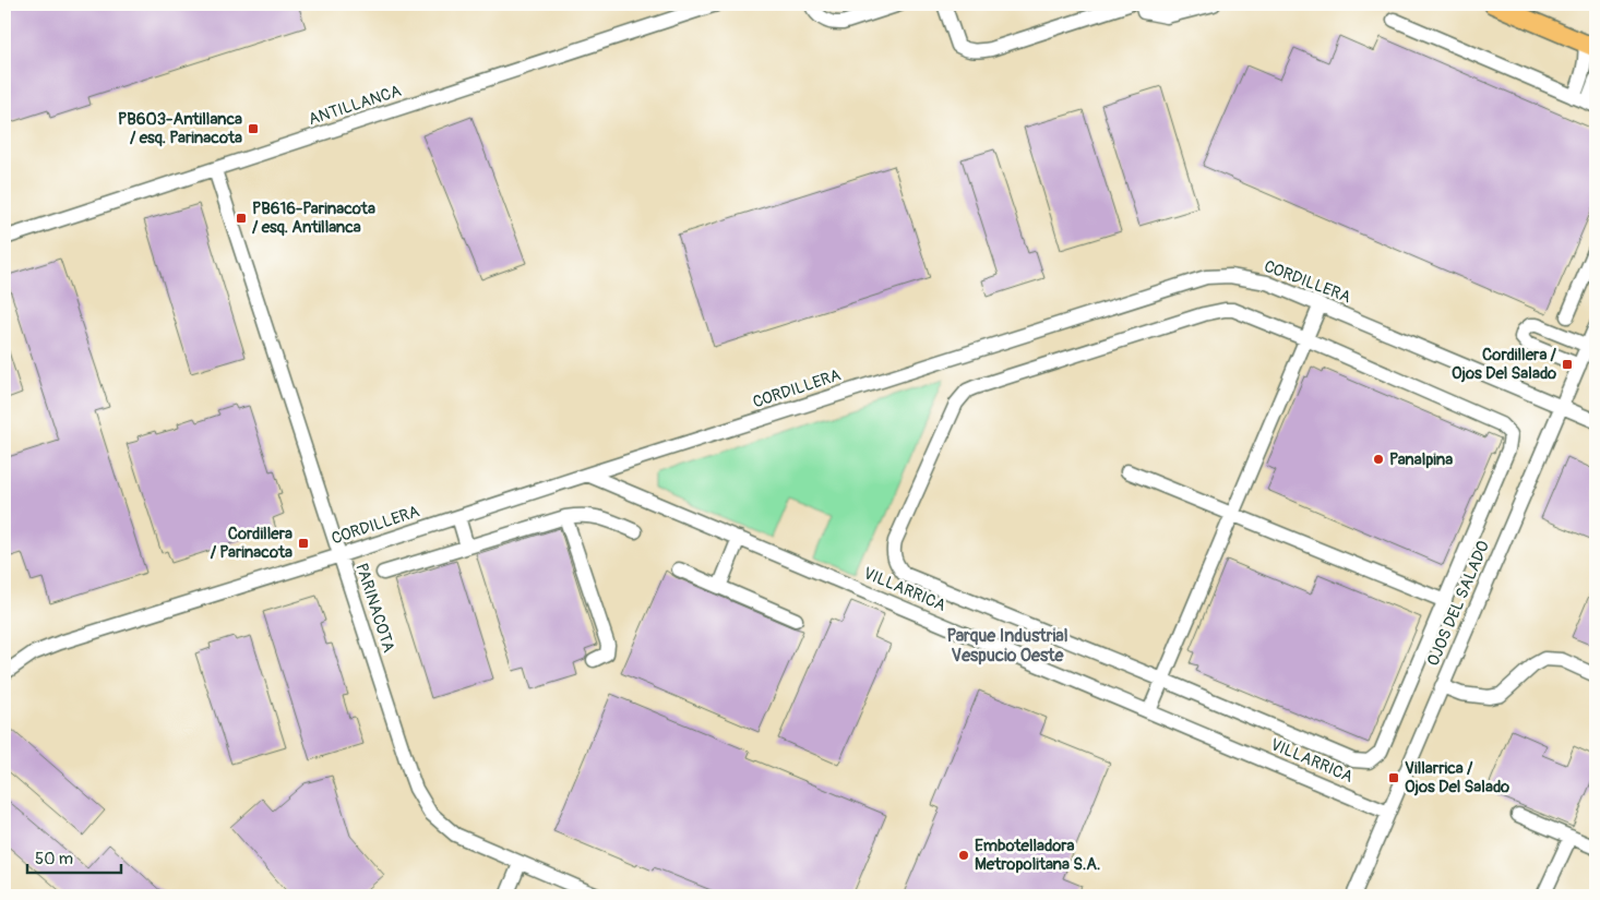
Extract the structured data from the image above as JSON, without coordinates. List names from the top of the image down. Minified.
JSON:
{"streets":{"street":["ANTILLANCA","CORDILLERA","VILLARRICA","OJOS DEL SALADO","PARINACOTA"]},"crossings":[["ANTILLANCA","PARINACOTA"],["CORDILLERA","VILLARRICA"],["CORDILLERA","OJOS DEL SALADO"],["CORDILLERA","PARINACOTA"],["VILLARRICA","OJOS DEL SALADO"]],"districts":["Parque Industrial Vespucio Oeste"],"places":{"transit":["PB603-Antillanca / esq. Parinacota","PB616-Parinacota / esq. Antillanca","Cordillera / Ojos Del Salado","Cordillera / Parinacota","Villarrica / Ojos Del Salado"],"other":["Panalpina","Embotelladora Metropolitana S.A."]},"scale_bar":"50 m"}
